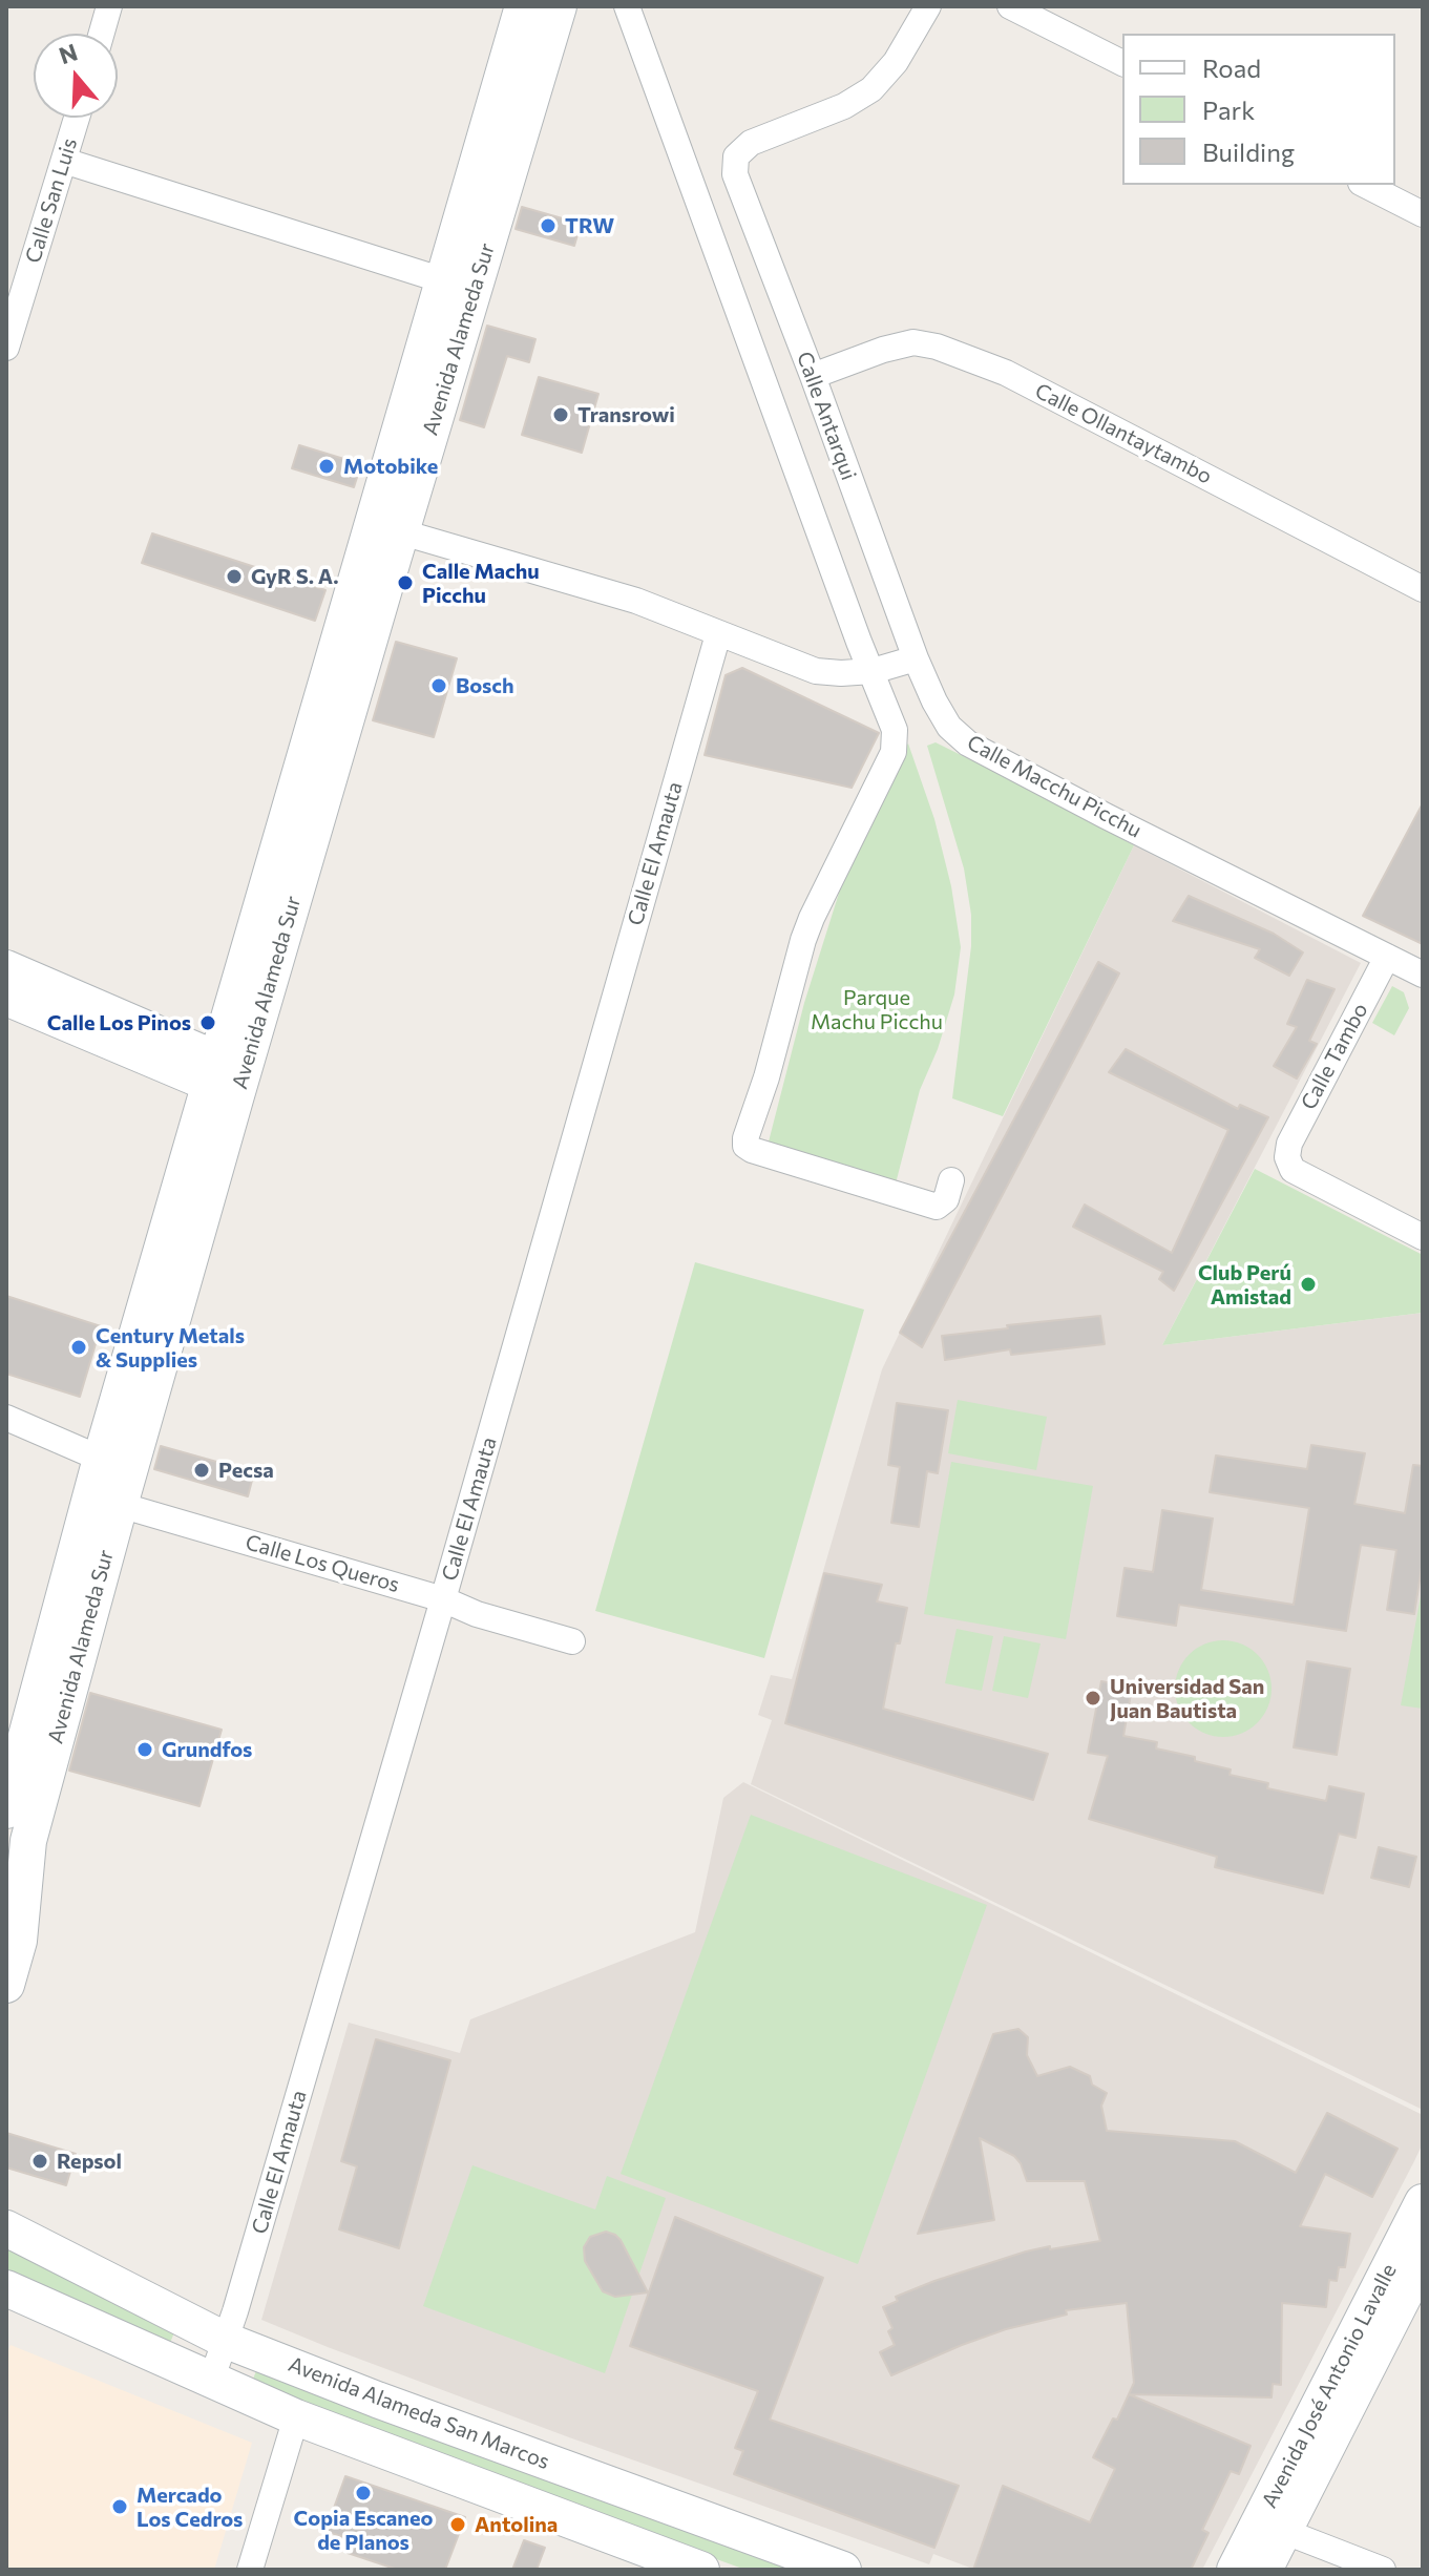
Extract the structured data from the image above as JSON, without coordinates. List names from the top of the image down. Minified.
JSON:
{"streets":{"main road":["Avenida Alameda Sur","Avenida José Antonio Lavalle","Avenida Alameda San Marcos"],"street":["Calle San Luis","Calle Antarqui","Calle Ollantaytambo","Calle Macchu Picchu","Calle El Amauta","Calle Tambo","Calle Los Queros"]},"crossings":[["Avenida Alameda Sur","Calle Los Queros"],["Calle Antarqui","Calle Ollantaytambo"],["Calle Antarqui","Calle Macchu Picchu"],["Calle Macchu Picchu","Calle Tambo"],["Calle El Amauta","Calle Los Queros"],["Calle El Amauta","Avenida Alameda San Marcos"]],"parks":["Parque Machu Picchu"],"places":["TRW","Transrowi","Motobike","GyR S. A.","Calle Machu Picchu","Bosch","Calle Los Pinos","Club Perú Amistad","Century Metals & Supplies","Pecsa","Universidad San Juan Bautista","Grundfos","Repsol","Copia Escaneo de Planos","Mercado Los Cedros","Antolina"],"legend":["Road","Park","Building"],"north":"top"}
